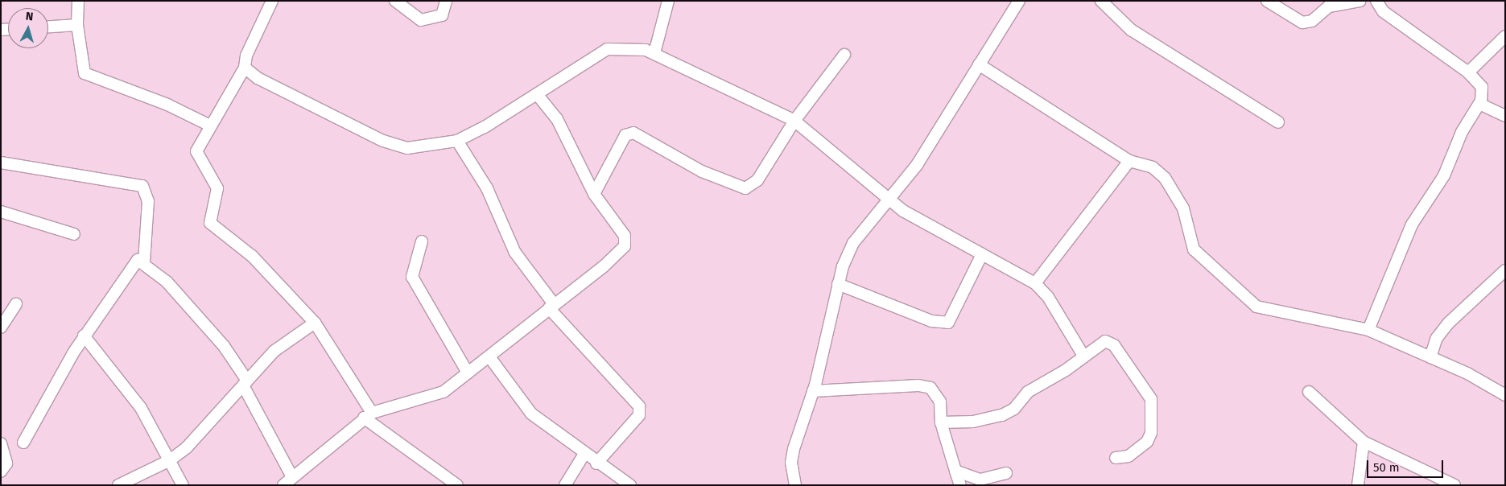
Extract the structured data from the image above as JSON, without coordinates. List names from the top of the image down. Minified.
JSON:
{"scale_bar":"50 m","north":"top"}
